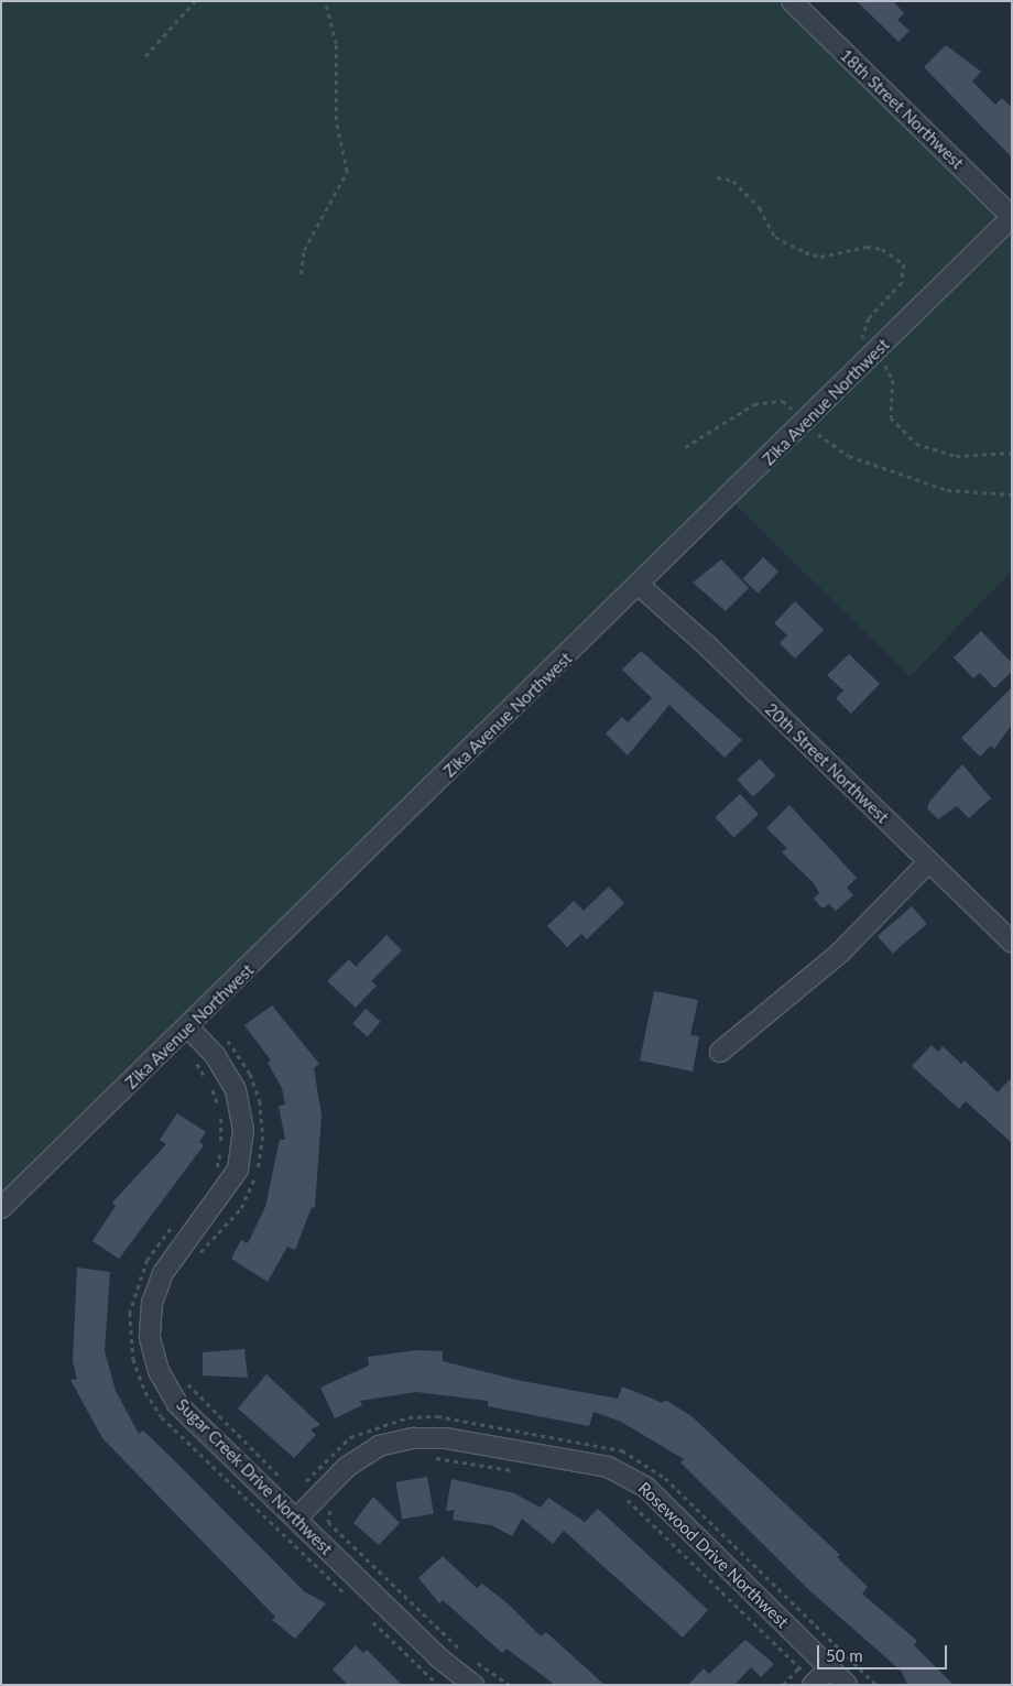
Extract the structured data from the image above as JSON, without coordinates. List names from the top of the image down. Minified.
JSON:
{"streets":{"street":["18th Street Northwest","Zika Avenue Northwest","20th Street Northwest","Sugar Creek Drive Northwest","Rosewood Drive Northwest"]},"crossings":[["18th Street Northwest","Zika Avenue Northwest"],["Zika Avenue Northwest","20th Street Northwest"],["Zika Avenue Northwest","Sugar Creek Drive Northwest"],["Sugar Creek Drive Northwest","Rosewood Drive Northwest"]],"scale_bar":"50 m"}
